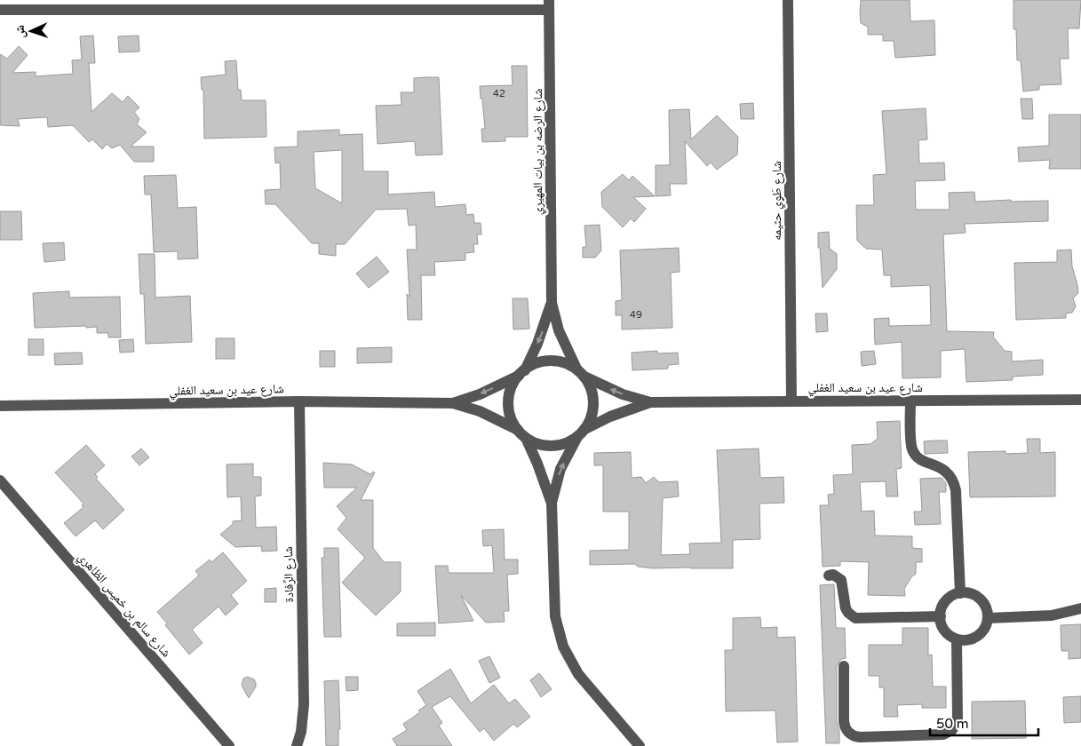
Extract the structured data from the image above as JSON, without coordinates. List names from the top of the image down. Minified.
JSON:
{"streets":{"street":["شارع الرضه بن بيات المهيري","شارع طَوِي حثيمه","شارع عيد بن سعيد الغفلي","شارع الرِّفادة","شارع سالم بن خميس الظاهري"]},"crossings":[["شارع الرضه بن بيات المهيري","شارع عيد بن سعيد الغفلي"],["شارع طَوِي حثيمه","شارع عيد بن سعيد الغفلي"],["شارع عيد بن سعيد الغفلي","شارع الرِّفادة"]],"house_numbers":["42","49"],"scale_bar":"50 m","north":"left"}
